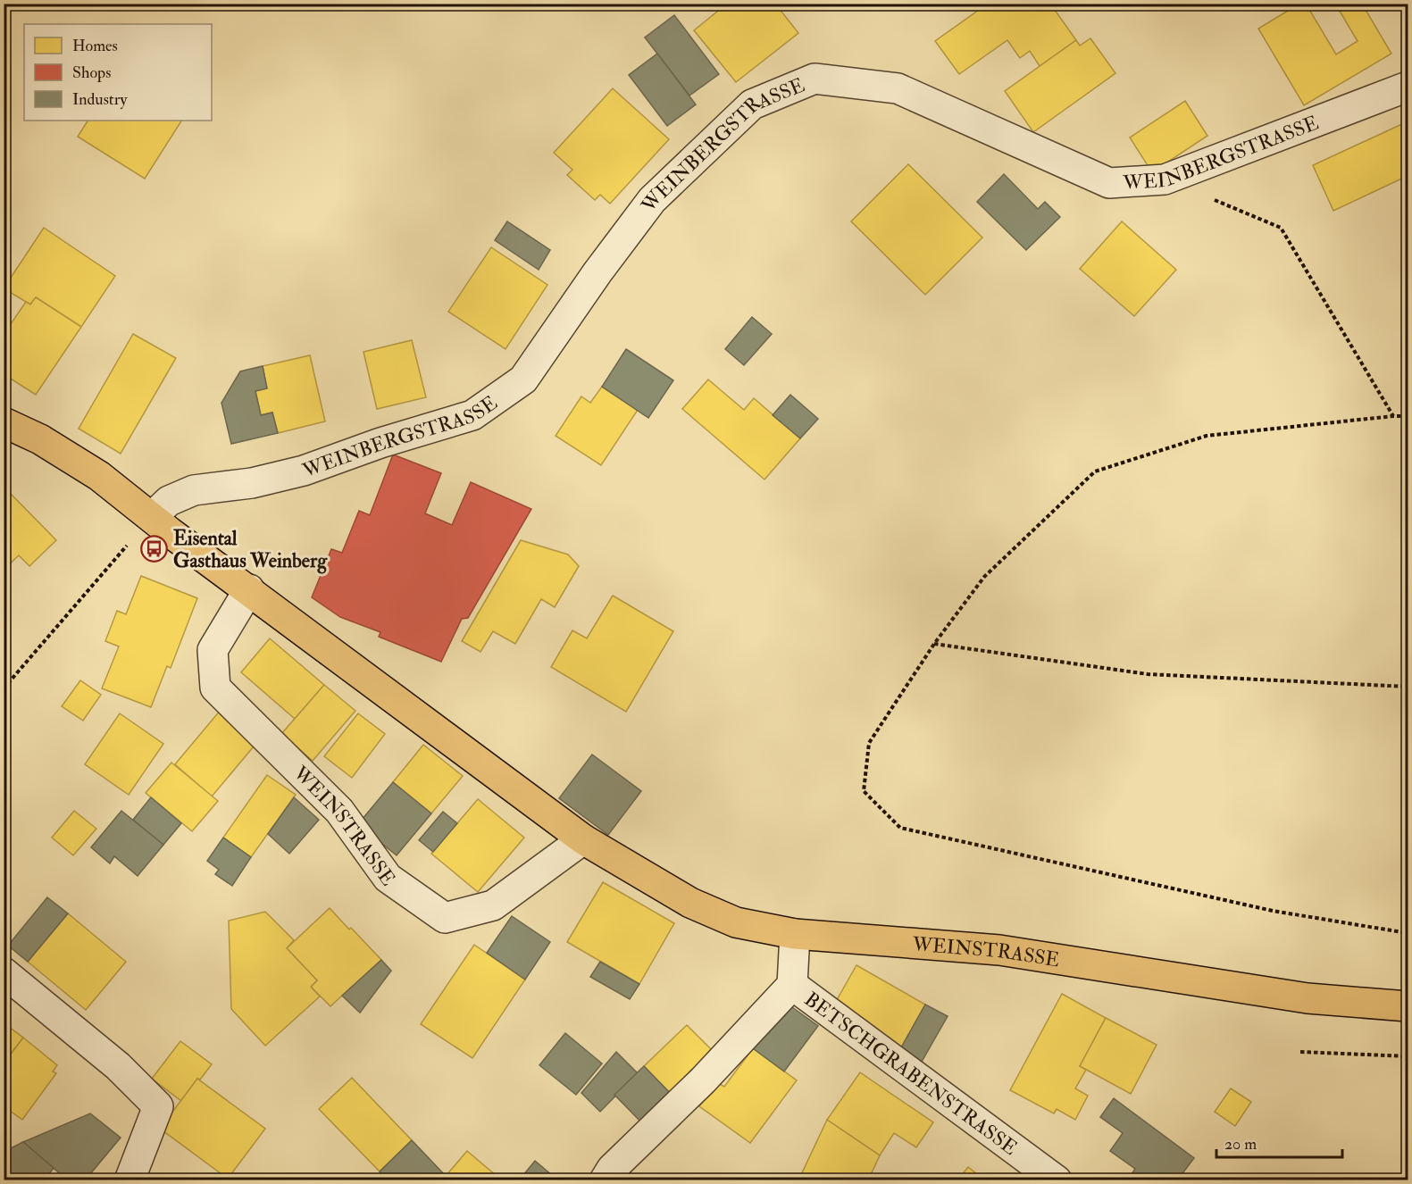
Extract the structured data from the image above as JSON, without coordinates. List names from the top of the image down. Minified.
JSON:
{"streets":{"main road":["WEINSTRASSE"],"street":["WEINBERGSTRASSE","BETSCHGRABENSTRASSE"]},"crossings":[["WEINBERGSTRASSE","WEINSTRASSE"],["WEINSTRASSE","BETSCHGRABENSTRASSE"]],"places":{"bus stop":["Eisental Gasthaus Weinberg"]},"legend":["Homes","Shops","Industry"],"scale_bar":"20 m"}
